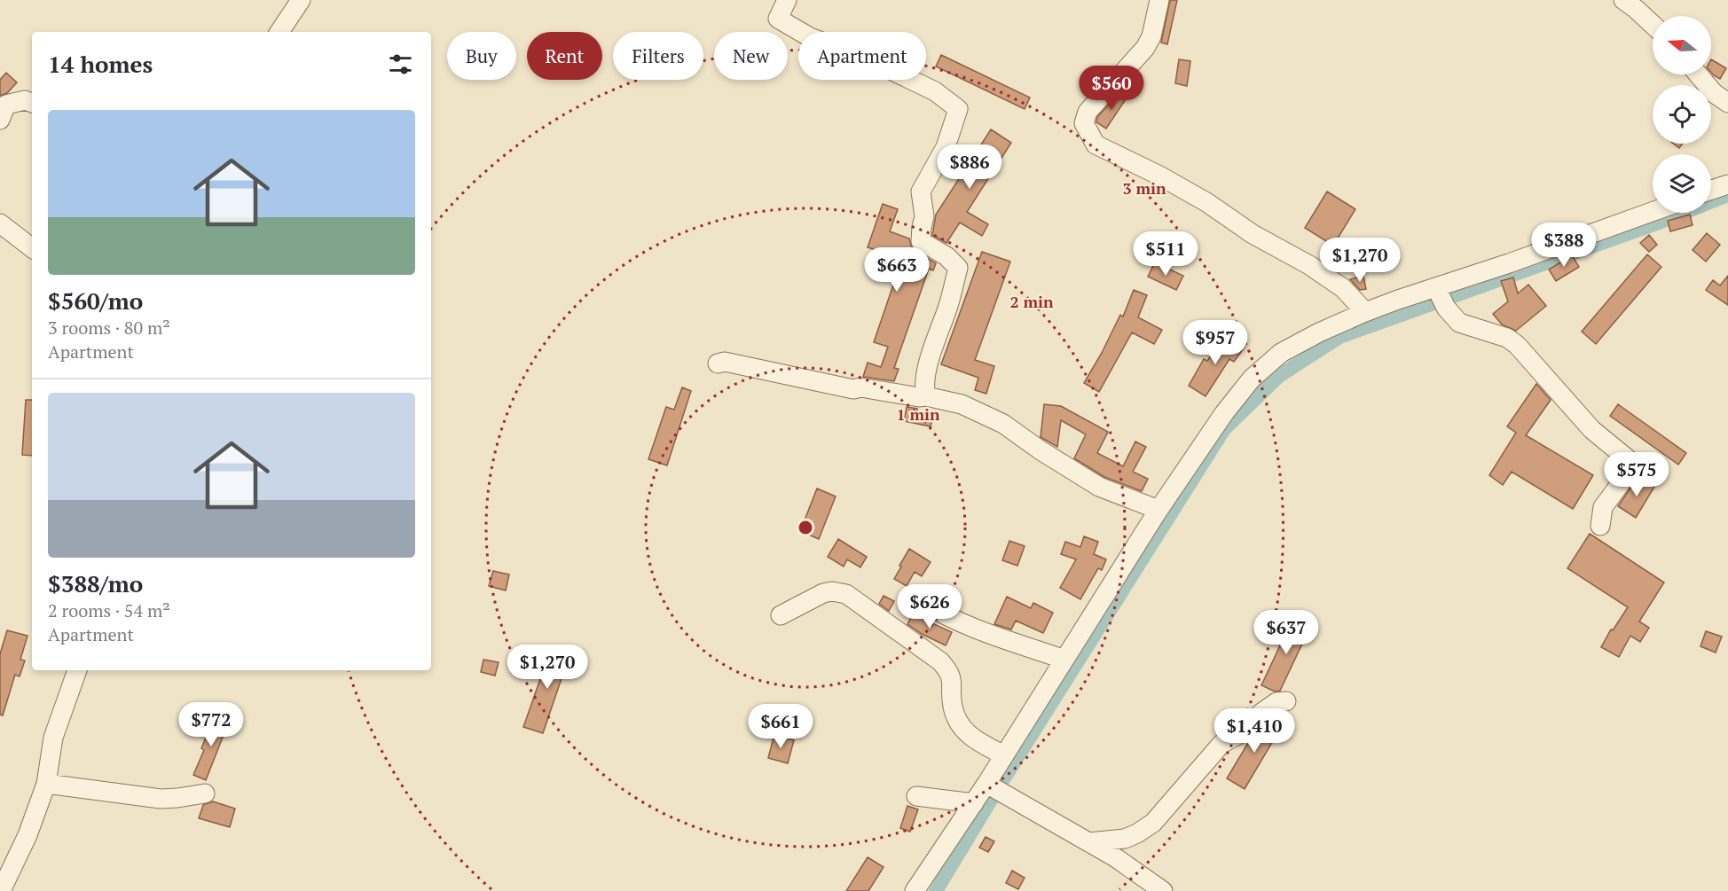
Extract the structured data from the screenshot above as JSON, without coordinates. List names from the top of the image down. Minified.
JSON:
{"north":"left","page":{"chip":["Buy","Rent","Filters","New","Apartment"],"heading":"14 homes","price":["$560","$886","$388","$511","$1,270","$663","$957","$575","$626","$637","$1,270","$772","$661","$1,410"],"list":[{"name":"$560/mo","note":"3 rooms · 80 m² · Apartment"},{"name":"$388/mo","note":"2 rooms · 54 m² · Apartment"}]},"rings":["3 min","2 min","1 min"]}
